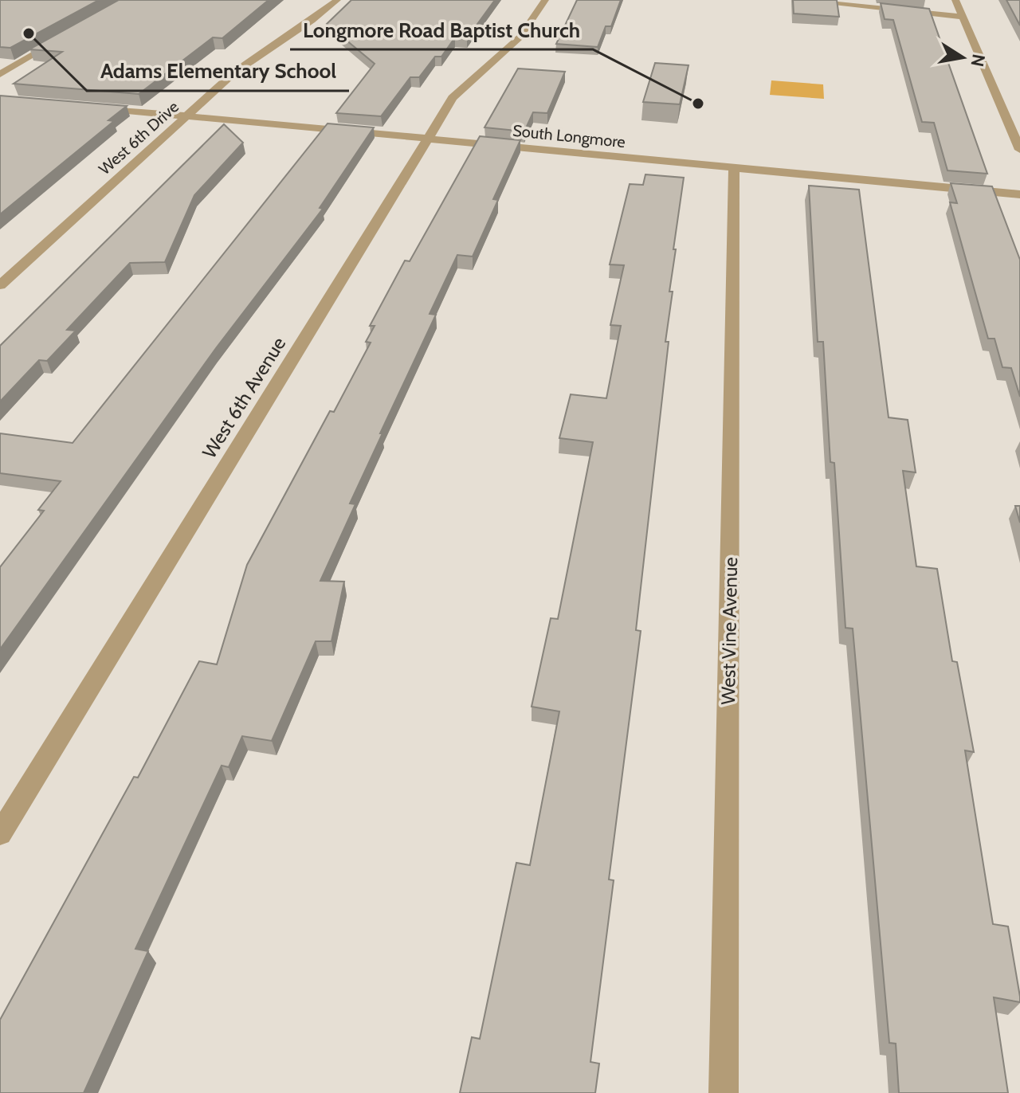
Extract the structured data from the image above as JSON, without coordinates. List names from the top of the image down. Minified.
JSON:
{"streets":{"street":["South Longmore","West 6th Drive","West 6th Avenue","West Vine Avenue"]},"crossings":[["South Longmore","West 6th Drive"],["South Longmore","West 6th Avenue"],["South Longmore","West Vine Avenue"]],"places":["Adams Elementary School","Longmore Road Baptist Church"],"north":"right"}
